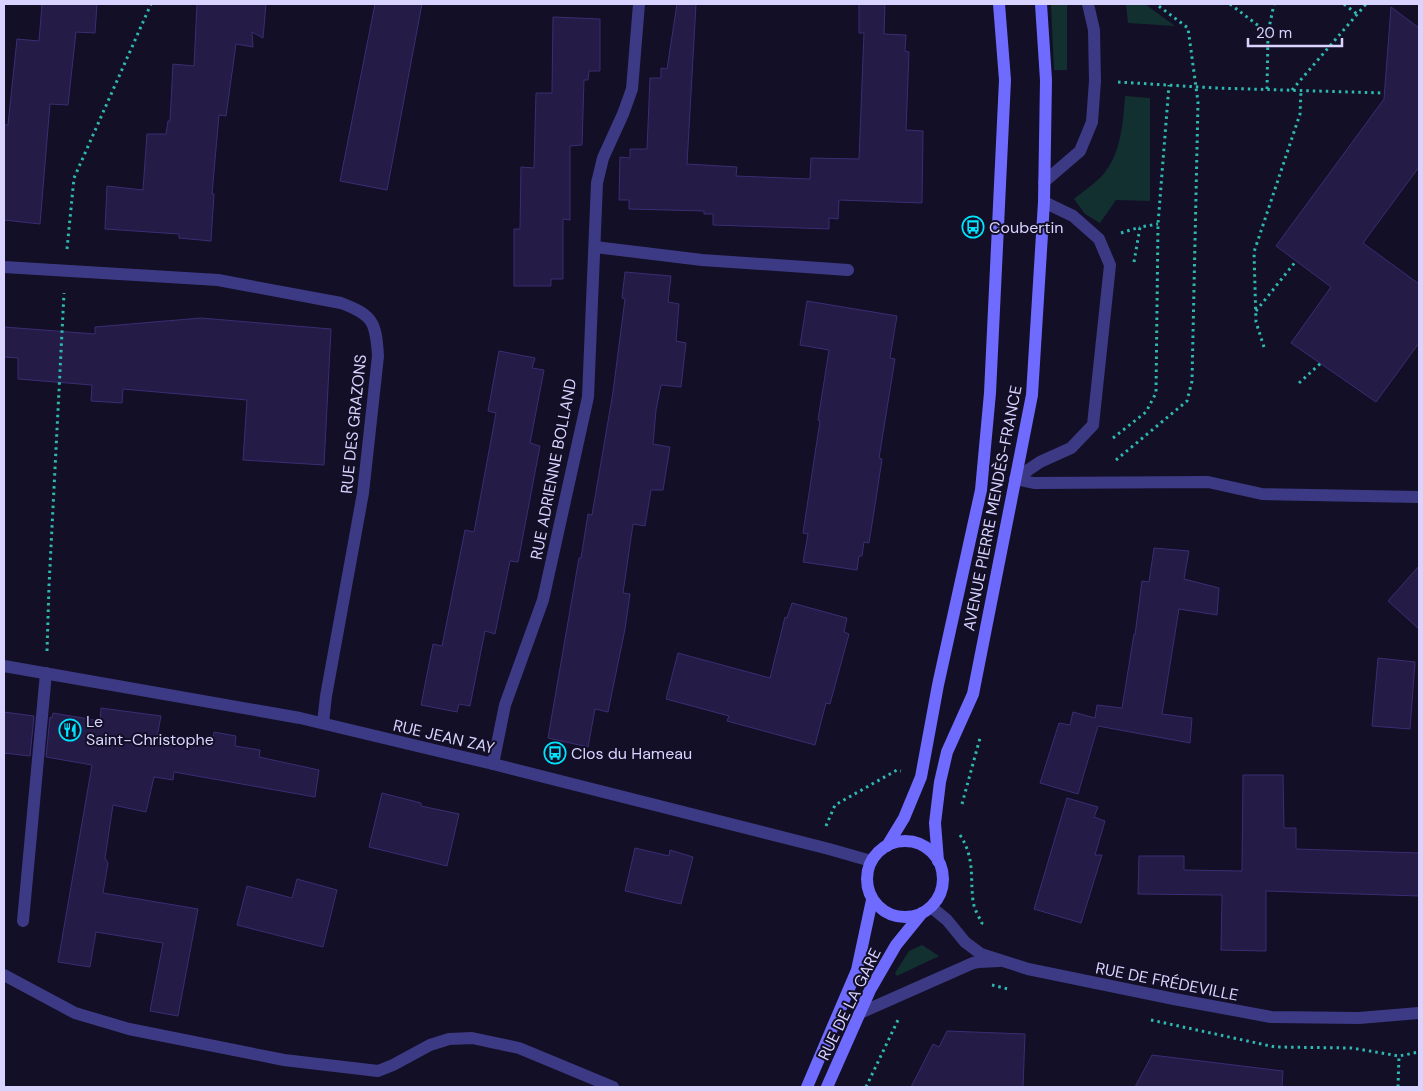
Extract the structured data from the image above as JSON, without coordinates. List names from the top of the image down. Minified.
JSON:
{"streets":{"street":["RUE DES GRAZONS","RUE ADRIENNE BOLLAND","AVENUE PIERRE MENDÈS-FRANCE","RUE JEAN ZAY","RUE DE FRÉDEVILLE","RUE DE LA GARE"]},"crossings":[["RUE DES GRAZONS","RUE JEAN ZAY"],["RUE ADRIENNE BOLLAND","RUE JEAN ZAY"],["AVENUE PIERRE MENDÈS-FRANCE","RUE JEAN ZAY"],["AVENUE PIERRE MENDÈS-FRANCE","RUE DE FRÉDEVILLE"],["AVENUE PIERRE MENDÈS-FRANCE","RUE DE LA GARE"],["RUE JEAN ZAY","RUE DE FRÉDEVILLE"],["RUE JEAN ZAY","RUE DE LA GARE"],["RUE DE FRÉDEVILLE","RUE DE LA GARE"]],"places":{"bus stop":["Coubertin","Clos du Hameau"],"restaurant":["Le Saint-Christophe"]},"scale_bar":"20 m"}
